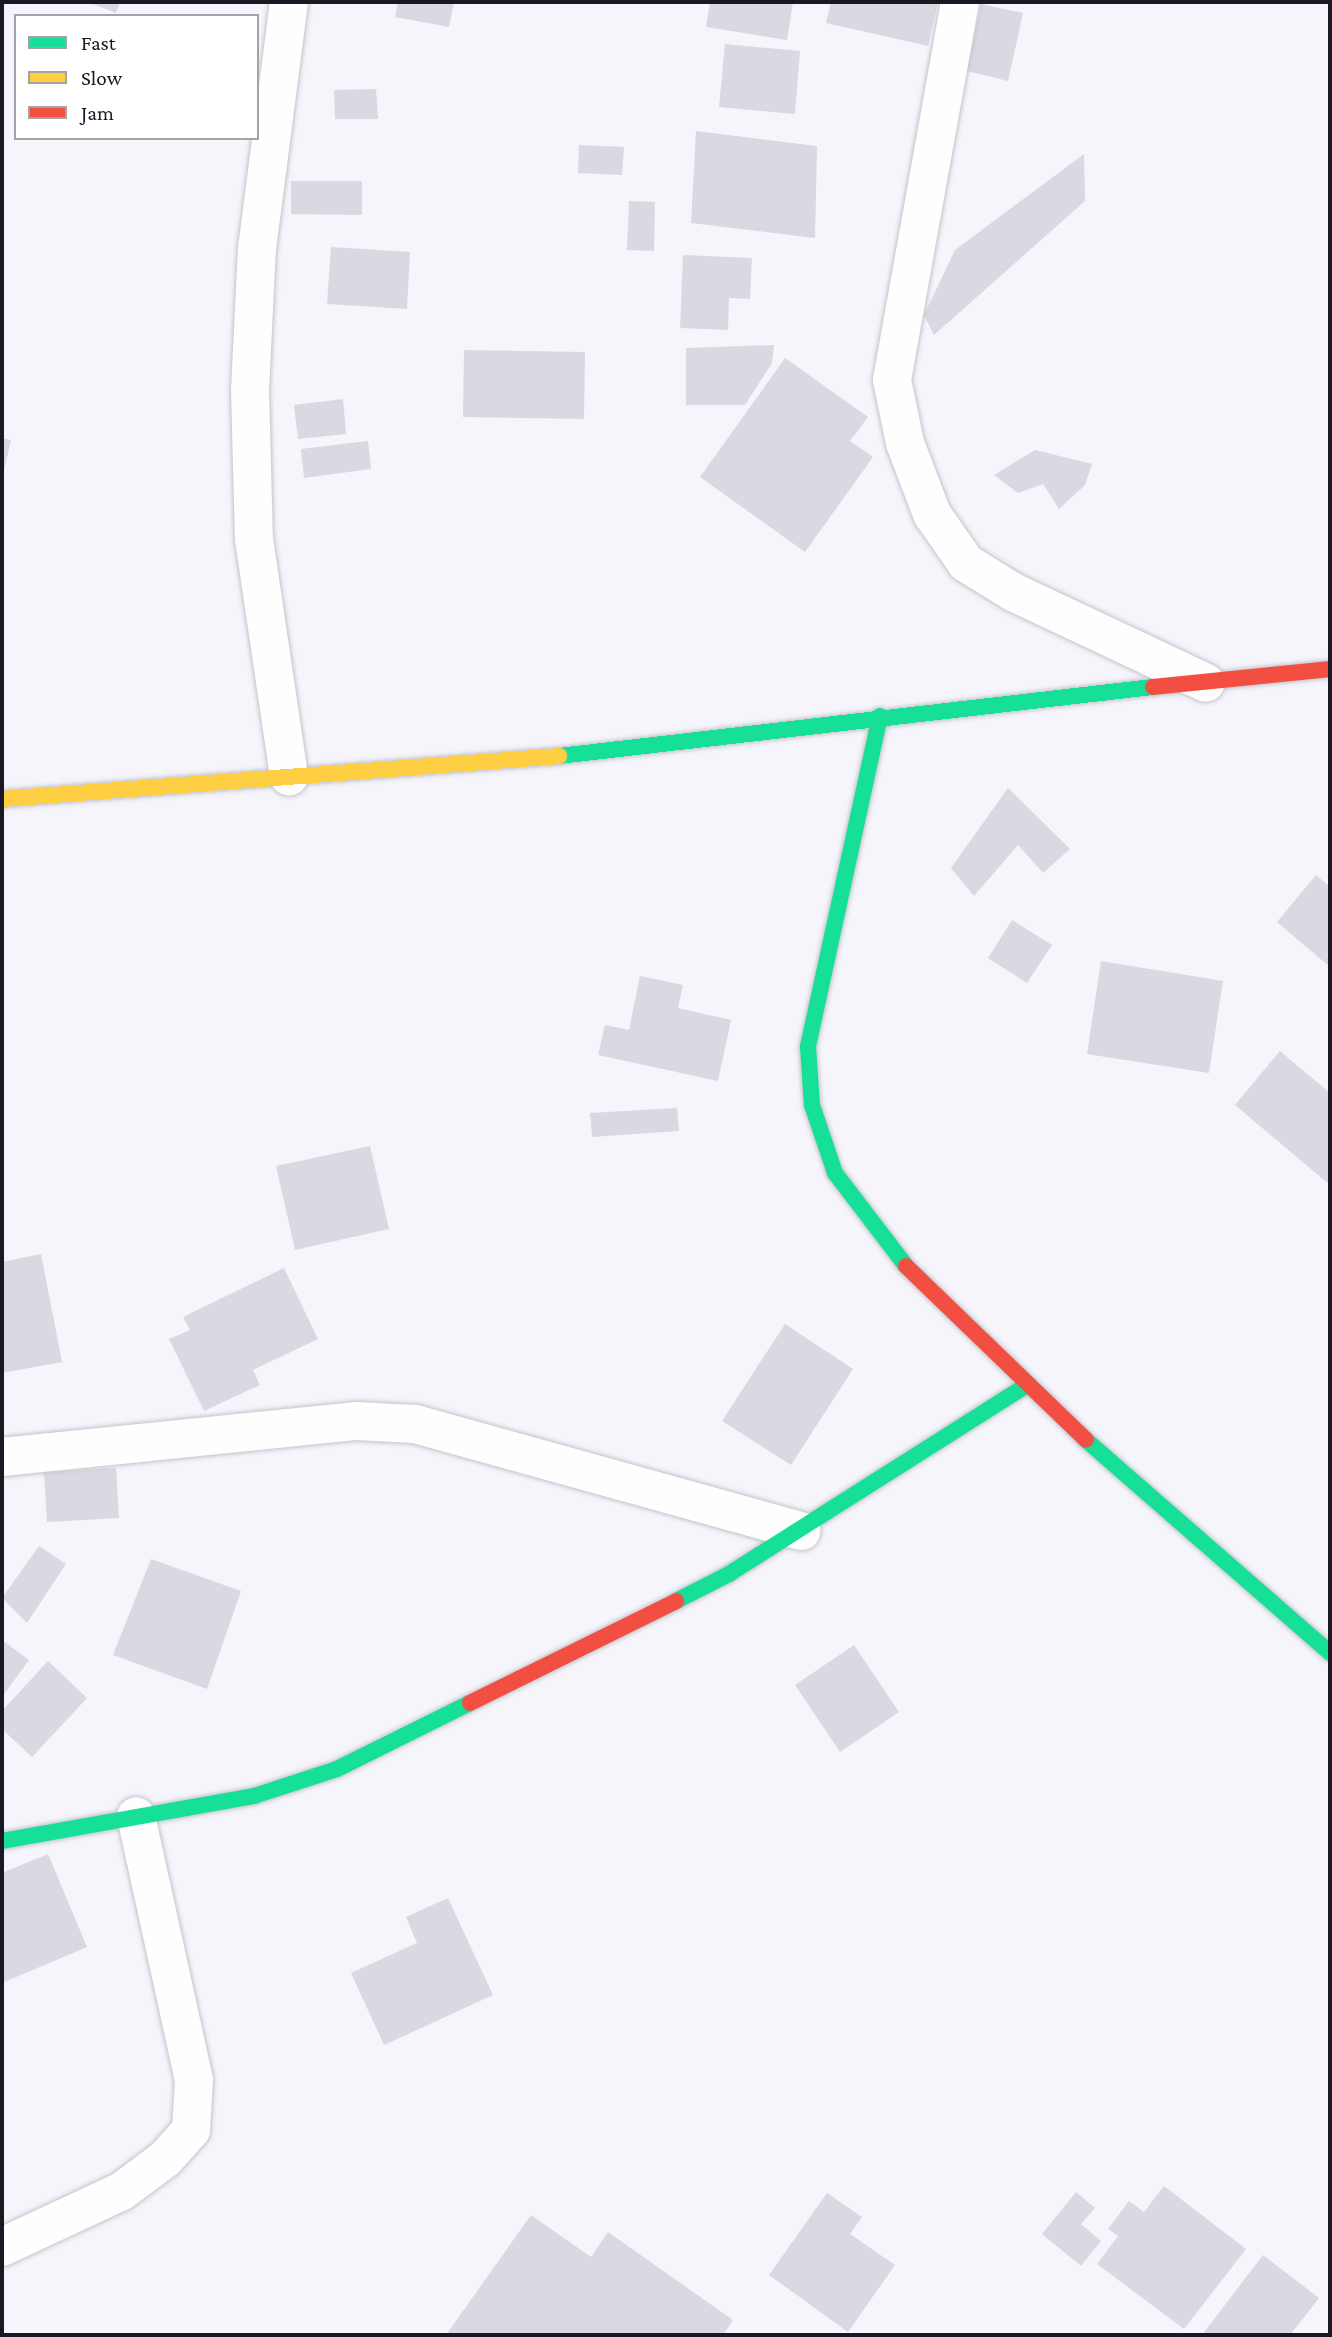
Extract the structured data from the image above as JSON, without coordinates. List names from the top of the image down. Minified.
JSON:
{"legend":["Fast","Slow","Jam"]}
